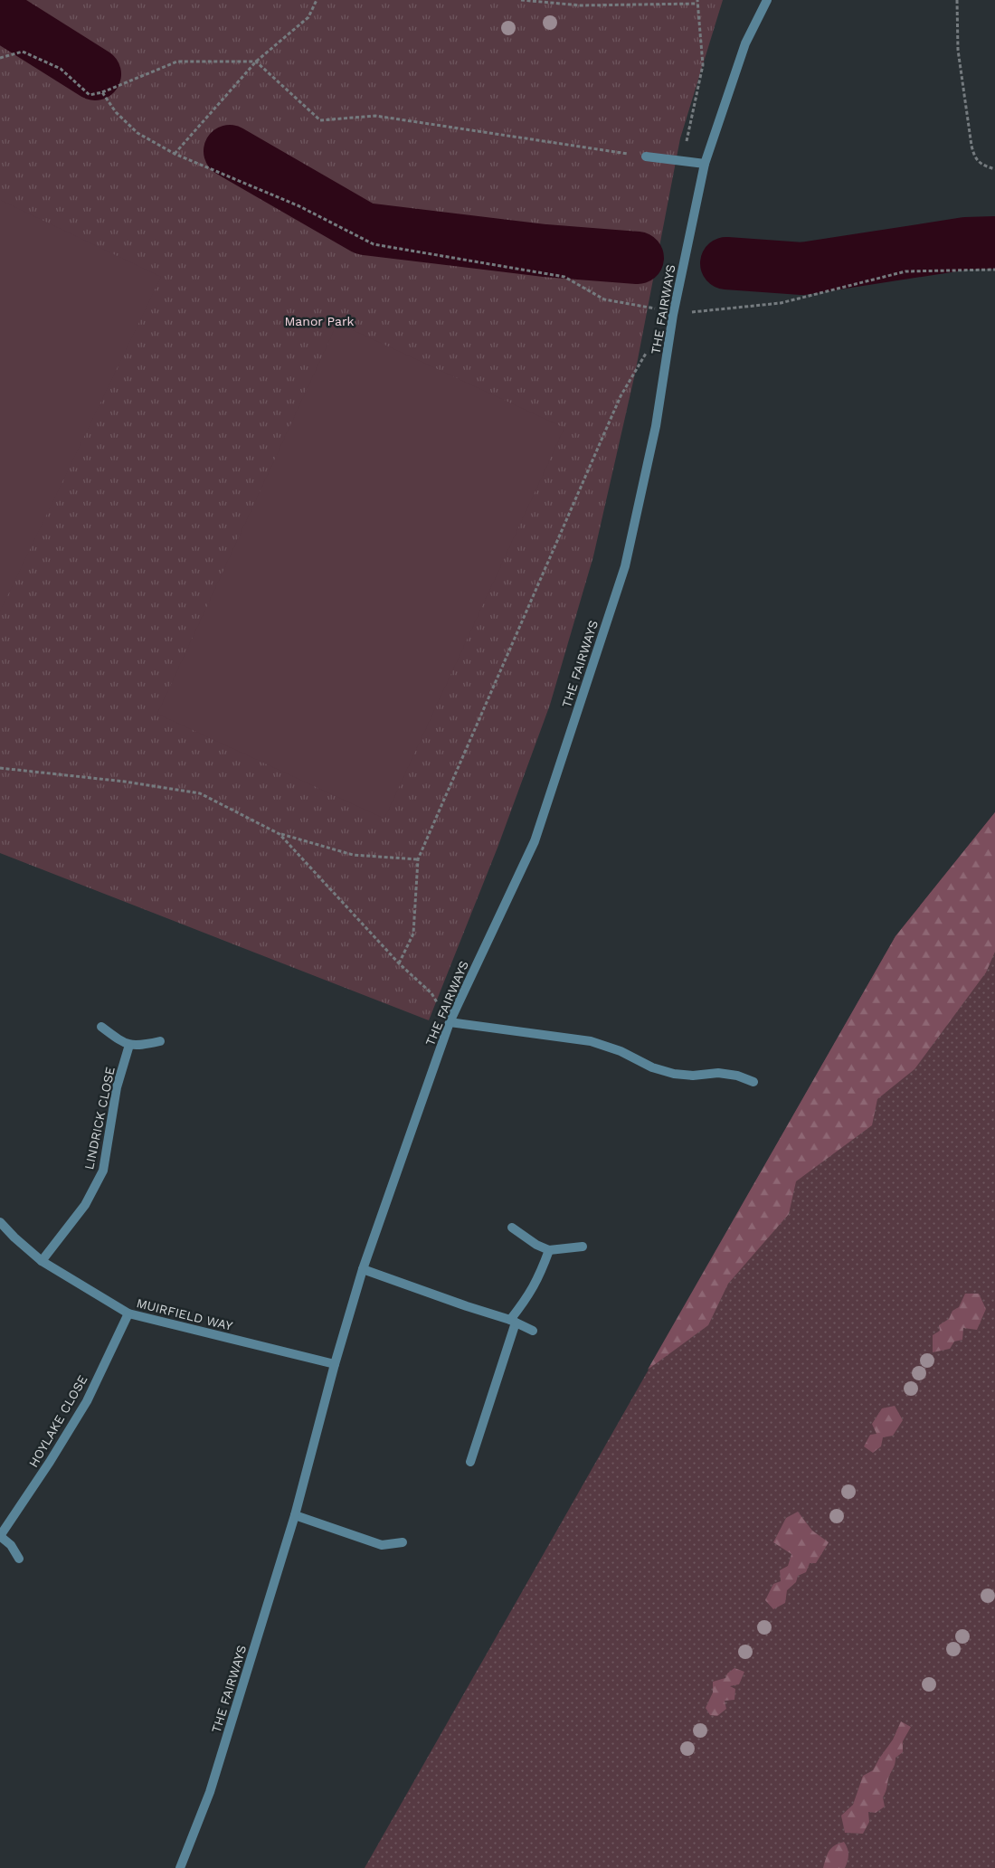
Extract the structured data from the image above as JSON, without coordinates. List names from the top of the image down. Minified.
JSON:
{"streets":{"street":["THE FAIRWAYS","LINDRICK CLOSE","MUIRFIELD WAY","HOYLAKE CLOSE"]},"crossings":[["THE FAIRWAYS","MUIRFIELD WAY"],["LINDRICK CLOSE","MUIRFIELD WAY"],["MUIRFIELD WAY","HOYLAKE CLOSE"]],"parks":["Manor Park"]}
